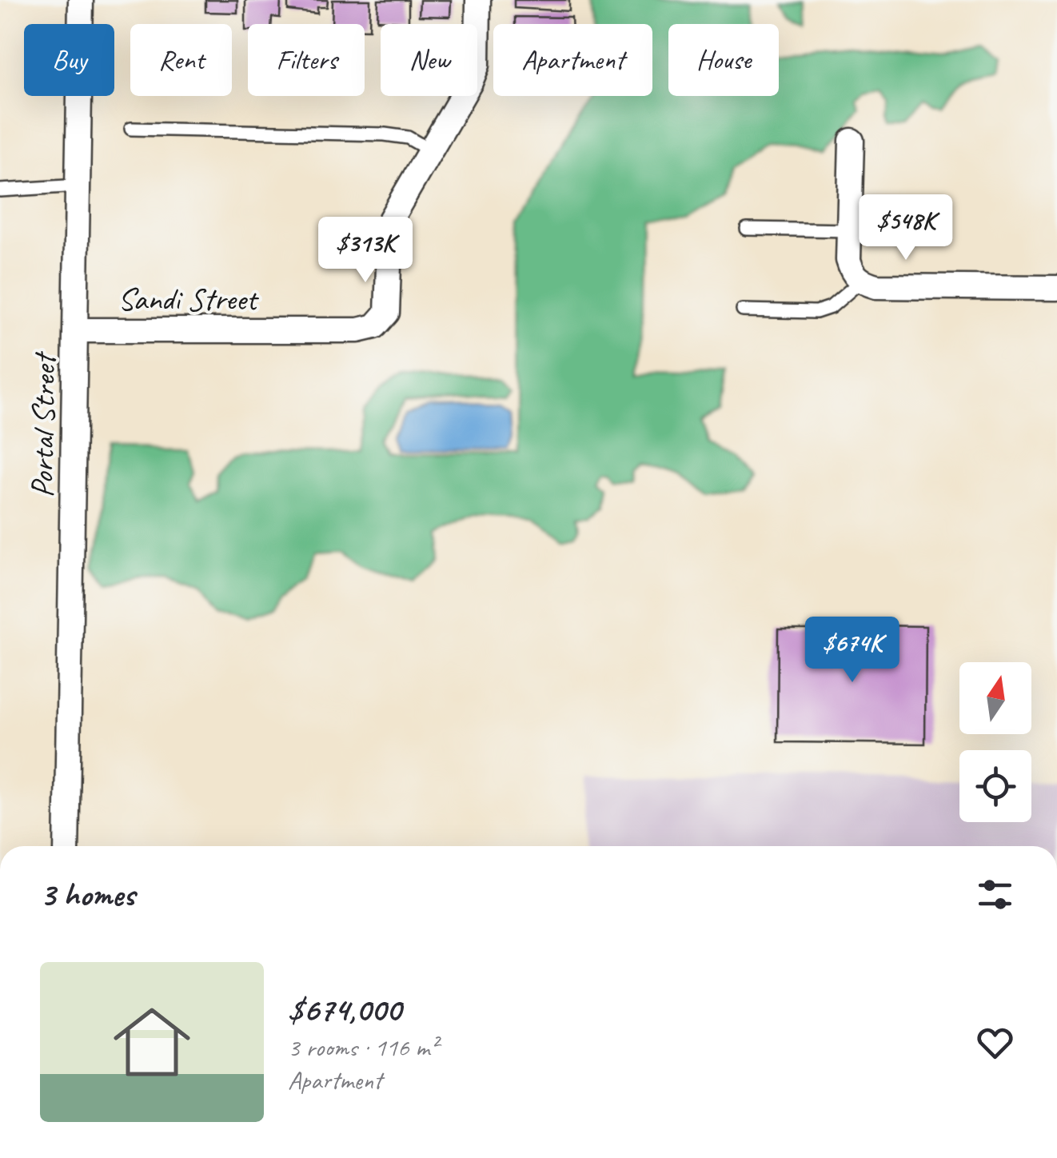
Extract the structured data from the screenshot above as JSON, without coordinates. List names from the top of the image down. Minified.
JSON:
{"streets":{"street":["Sandi Street","Portal Street"]},"crossings":[["Sandi Street","Portal Street"]],"north":"top","page":{"chip":["Buy","Rent","Filters","New","Apartment","House"],"price":["$548K","$313K","$674K"],"heading":"3 homes","list":[{"name":"$674,000","note":"3 rooms · 116 m² · Apartment"}]}}
